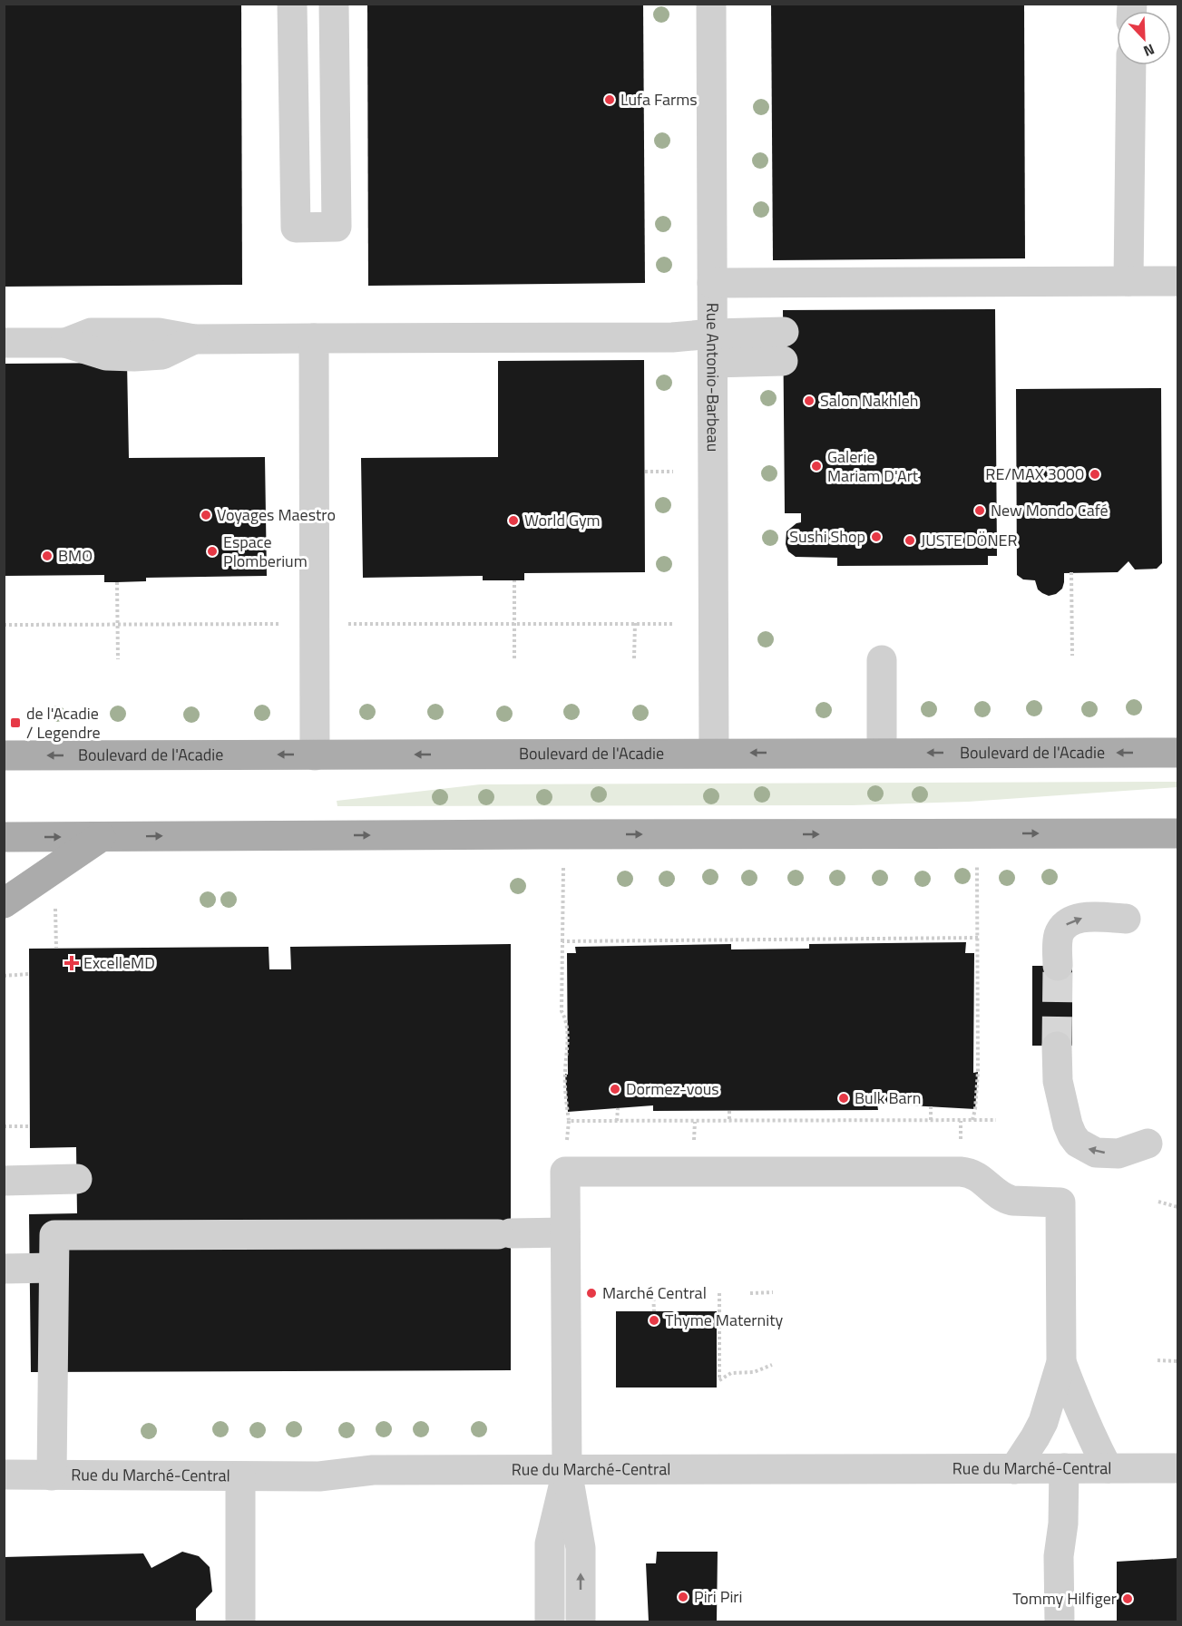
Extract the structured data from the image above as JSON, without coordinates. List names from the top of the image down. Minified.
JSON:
{"streets":{"main road":["Boulevard de l'Acadie"],"street":["Rue Antonio-Barbeau","Rue du Marché-Central"]},"crossings":[["Rue Antonio-Barbeau","Boulevard de l'Acadie"]],"places":{"other":["Lufa Farms","Salon Nakhleh","Galerie Mariam D'Art","RE/MAX 3000","New Mondo Café","Voyages Maestro","World Gym","Sushi Shop","JUSTE DÖNER","Espace Plomberium","BMO","Dormez-vous","Bulk Barn","Marché Central","Thyme Maternity","Piri Piri","Tommy Hilfiger"],"transit":["de l'Acadie / Legendre"],"health":["ExcelleMD"]},"north":"bottom right"}
